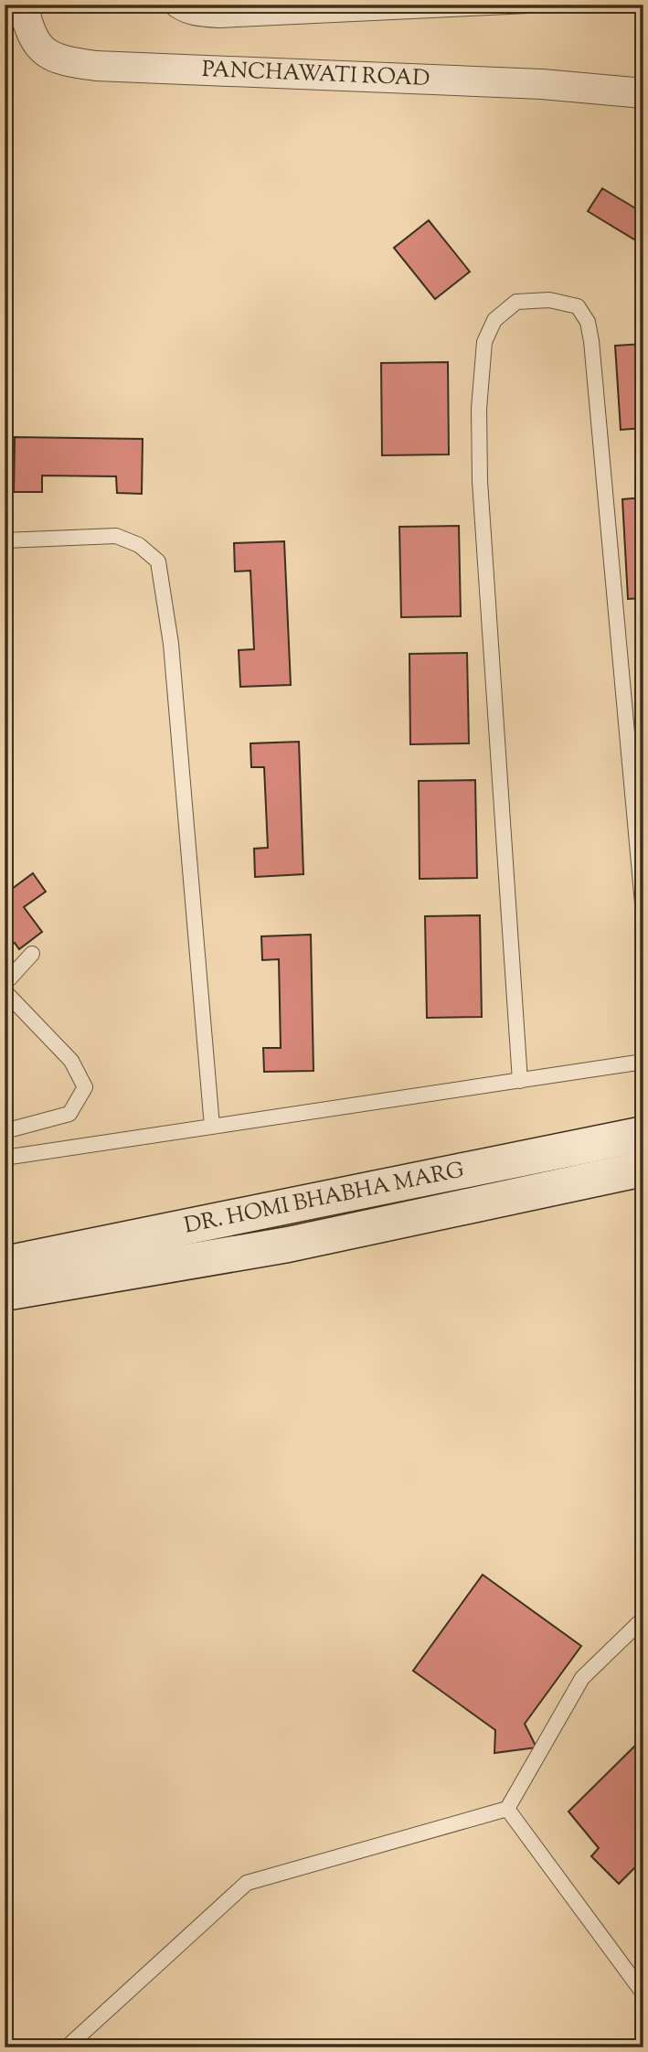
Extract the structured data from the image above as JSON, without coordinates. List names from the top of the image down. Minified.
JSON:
{"streets":{"main road":["DR. HOMI BHABHA MARG"],"street":["PANCHAWATI ROAD"]}}
